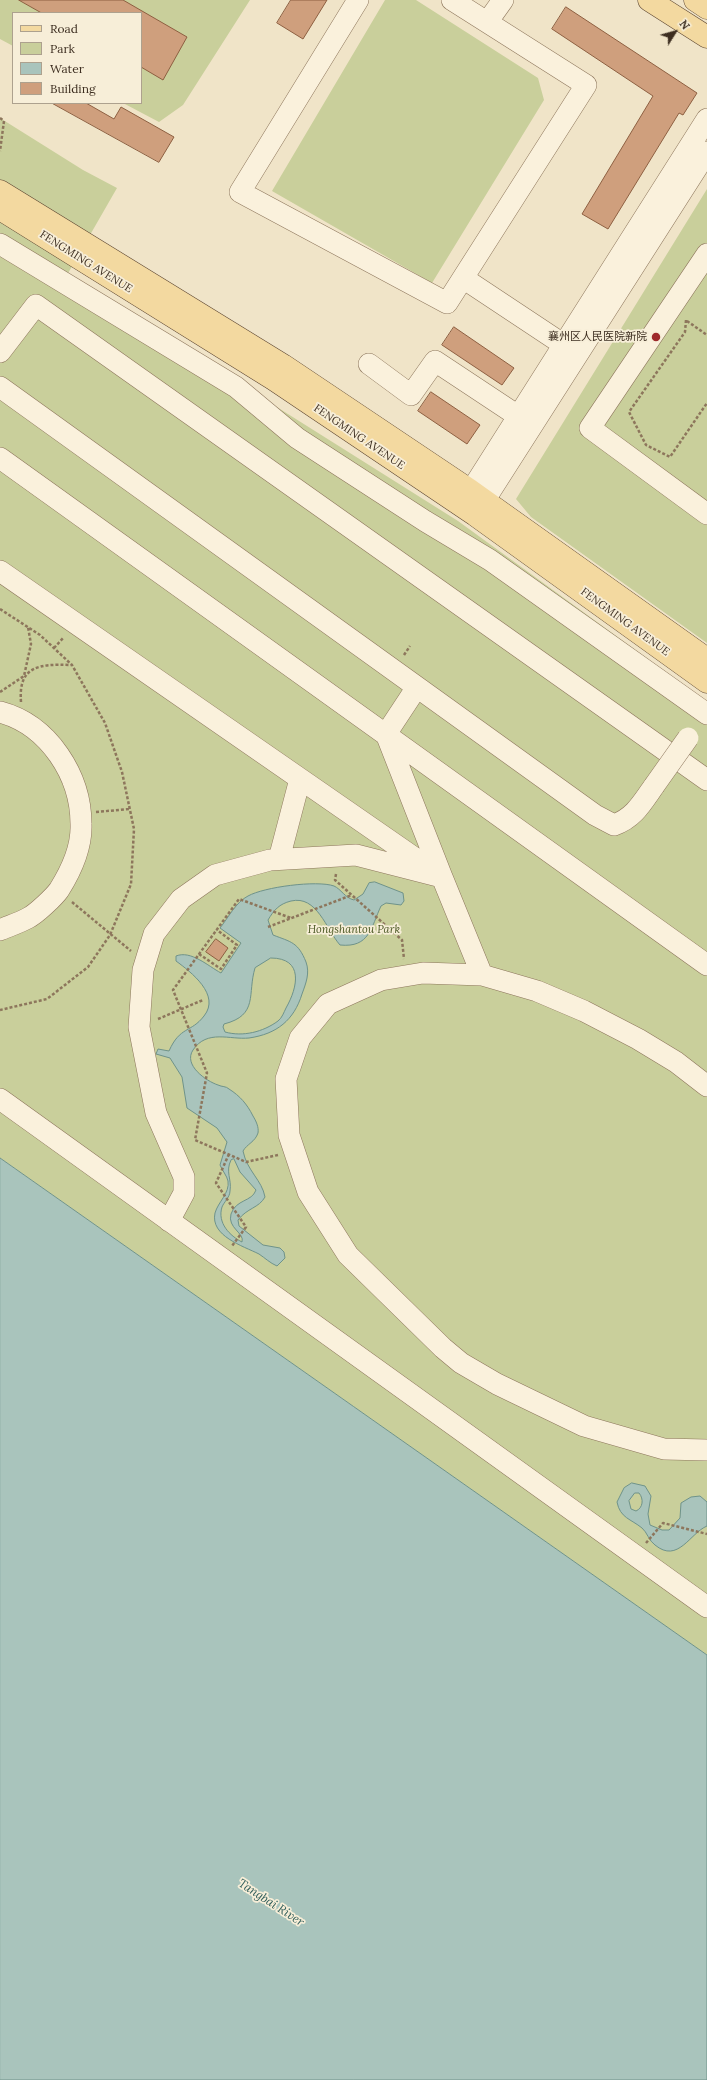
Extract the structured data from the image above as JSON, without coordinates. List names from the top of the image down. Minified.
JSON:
{"streets":{"main road":["FENGMING AVENUE"]},"water":["Tangbai River"],"parks":["Hongshantou Park"],"places":["襄州区人民医院新院"],"legend":["Road","Park","Water","Building"],"north":"top right"}
